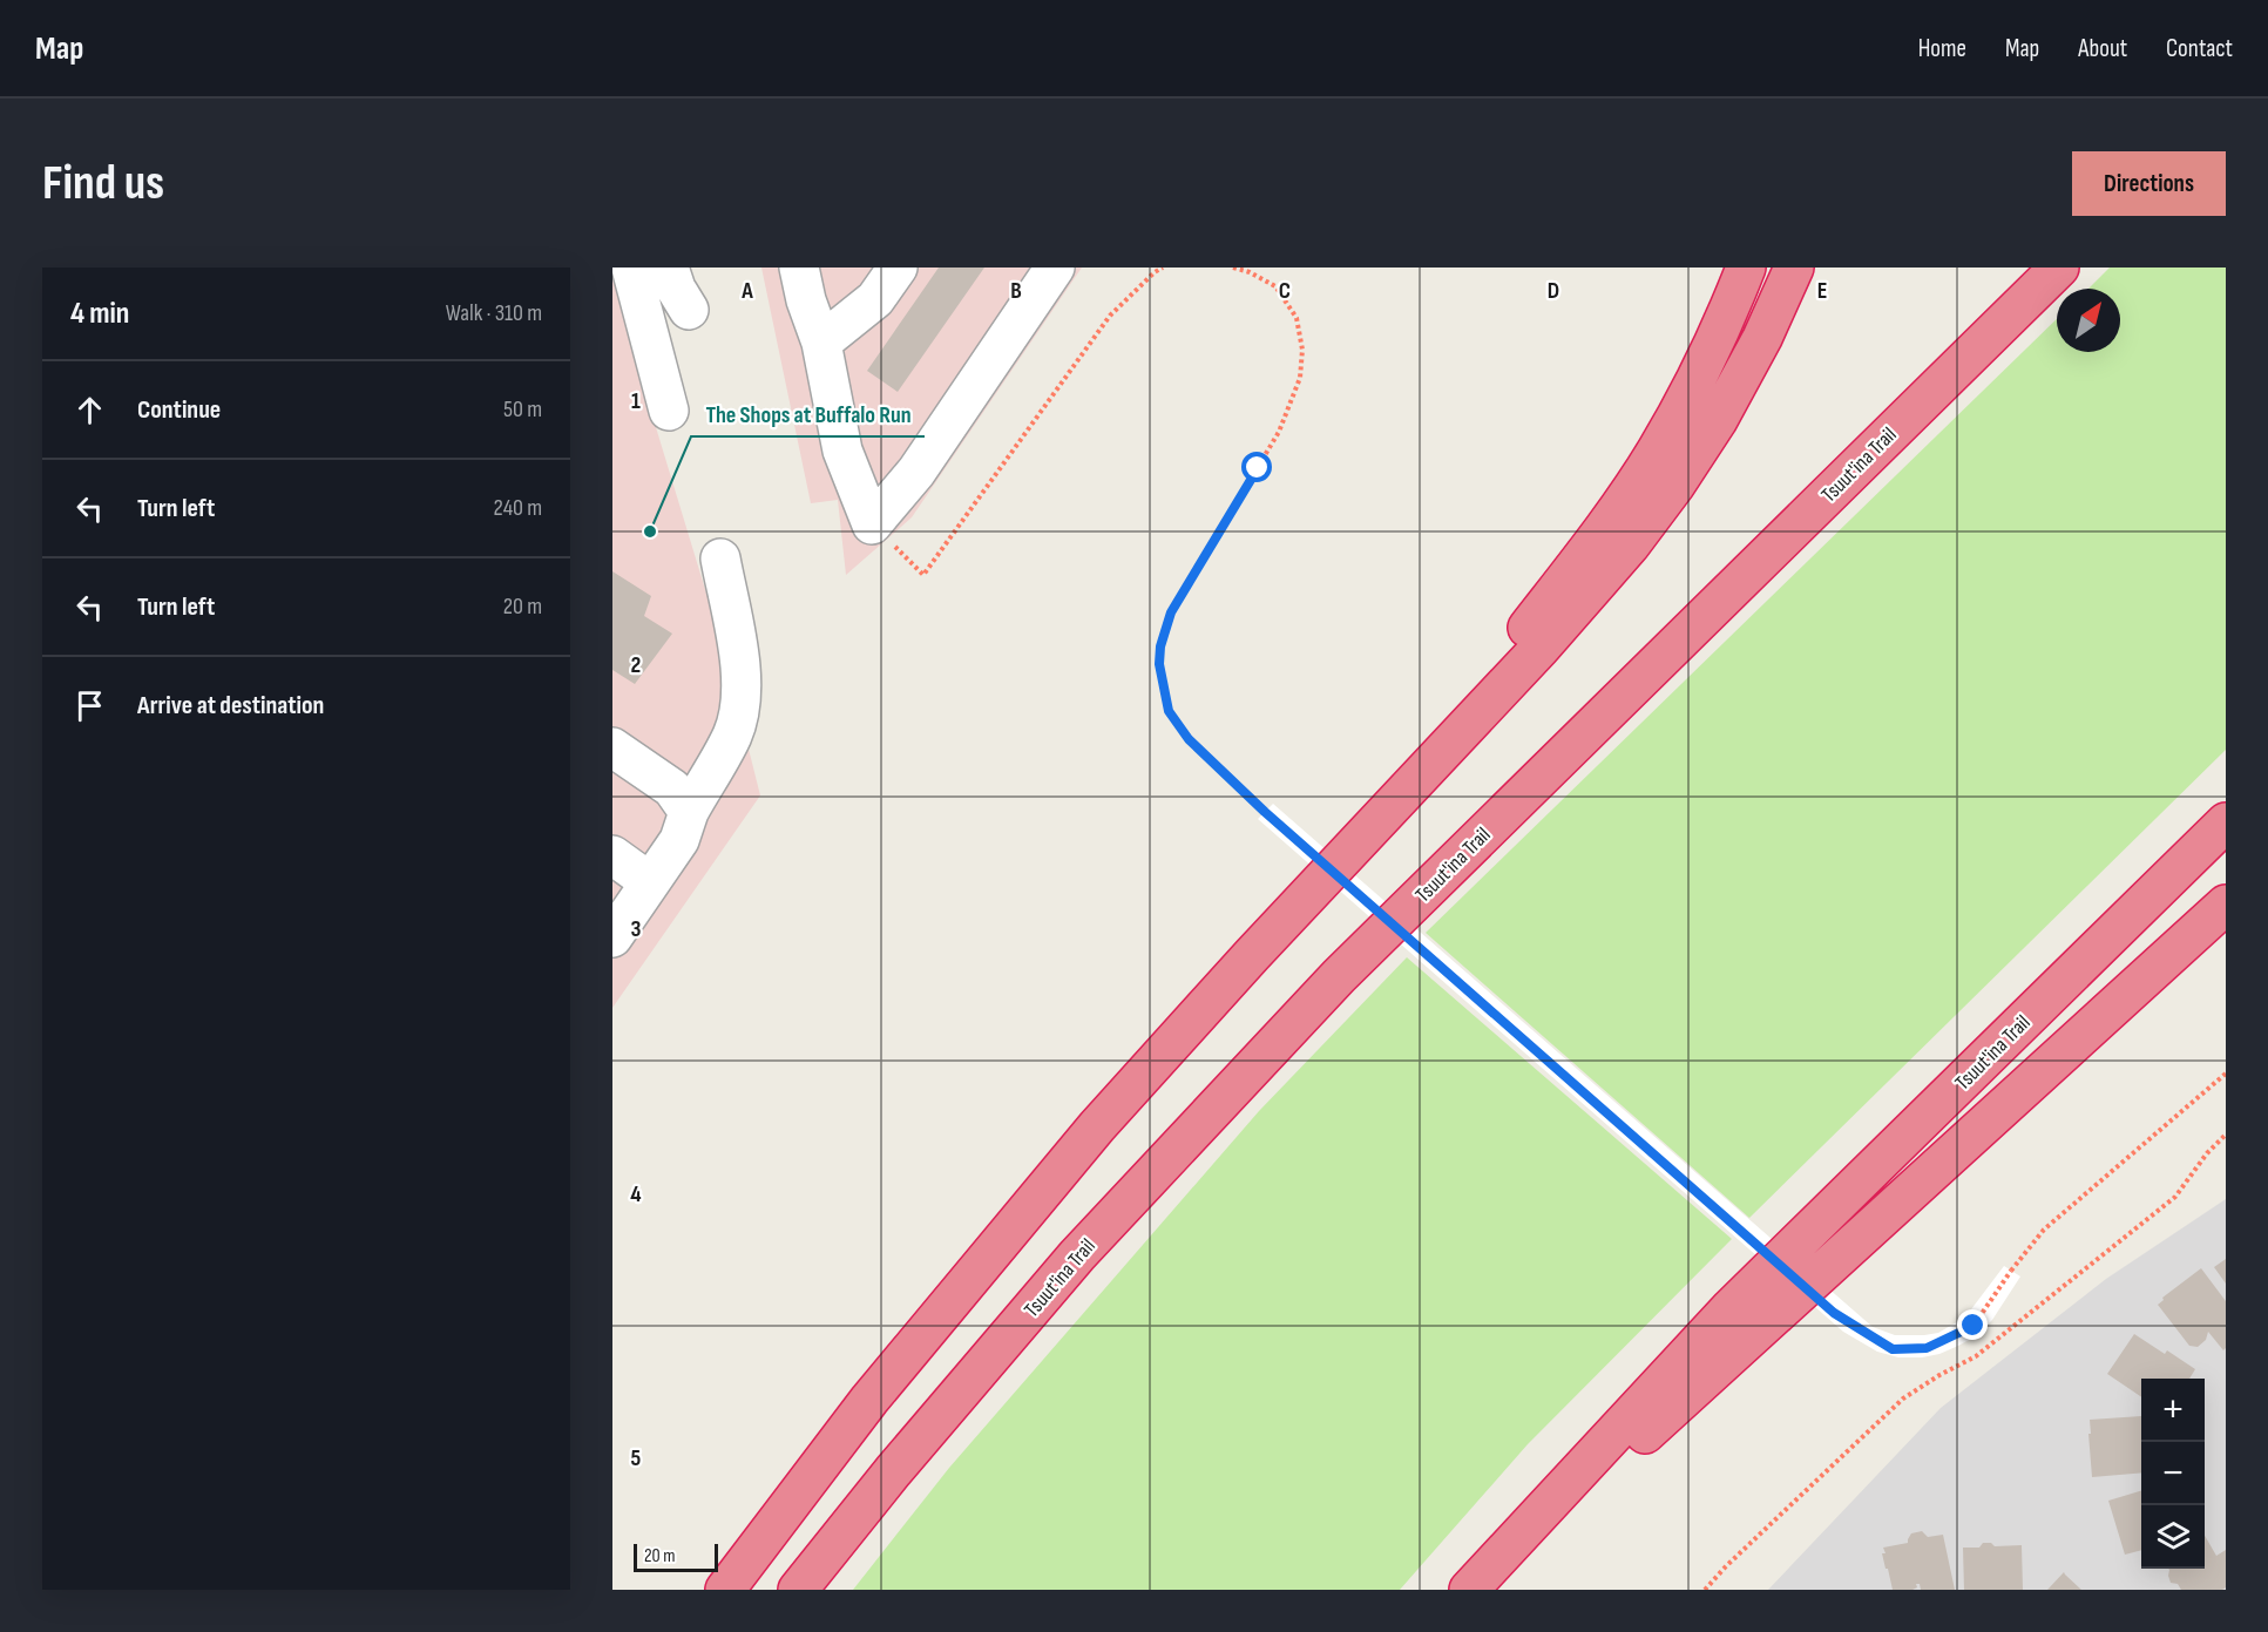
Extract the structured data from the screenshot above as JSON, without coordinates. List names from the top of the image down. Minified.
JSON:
{"streets":{"highway":["Tsuut'ina Trail"]},"places":["The Shops at Buffalo Run"],"scale_bar":"20 m","north":"top right","page":{"header":"Map","nav":["Home","Map","About","Contact"],"buttons":"Directions","title":"Find us","heading":["4 min","Walk · 310 m"],"list":[["Continue","50 m"],["Turn left","240 m"],["Turn left","20 m"],"Arrive at destination"],"map_buttons":["+","−"],"scale":"20 m"},"grid":{"columns":["A","B","C","D","E"],"rows":["1","2","3","4","5"]}}
